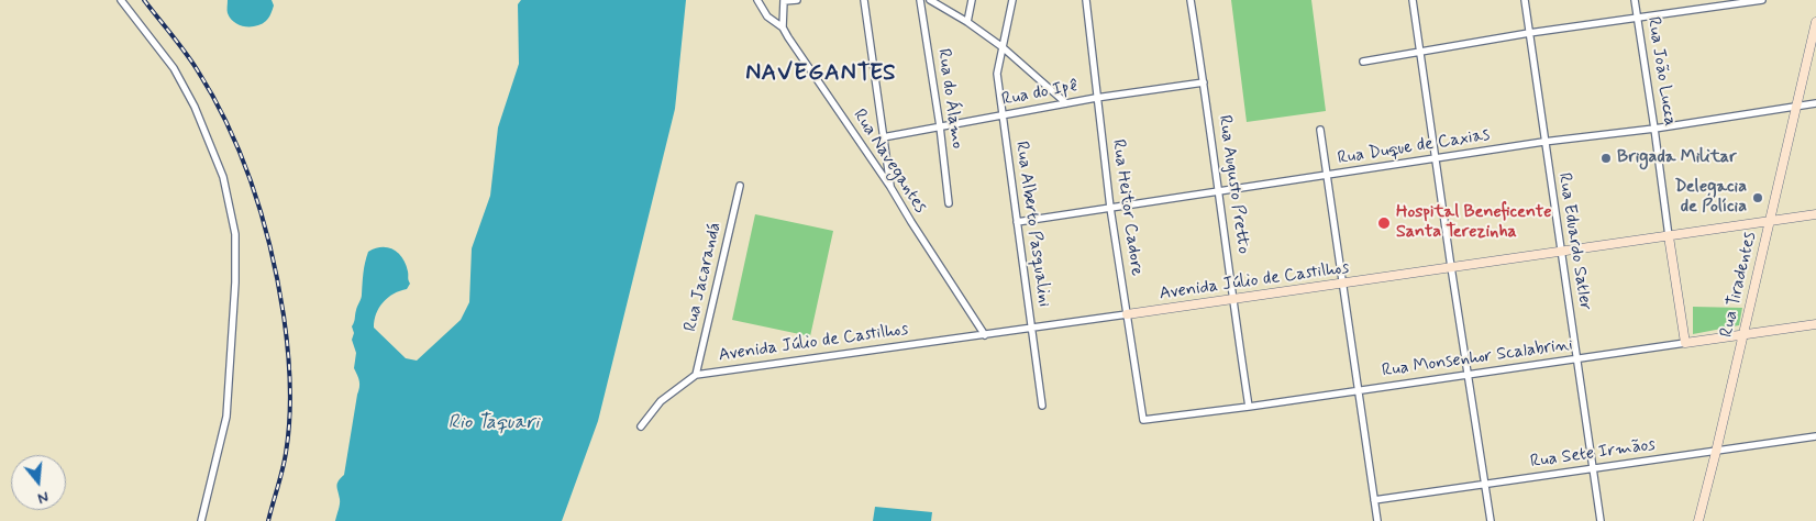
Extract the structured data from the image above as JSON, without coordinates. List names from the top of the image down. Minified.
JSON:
{"streets":{"street":["Rua João Lucca","Rua do Ipê","Rua do Álamo","Rua Duque de Caxias","Rua Navegantes","Rua Augusto Pretto","Rua Heitor Cadore","Rua Alberto Pasqualini","Rua Eduardo Satler","Rua Jacarandá","Avenida Júlio de Castilhos","Rua Tiradentes","Rua Monsenhor Scalabrini","Rua Sete Irmãos"]},"crossings":[["Rua João Lucca","Rua Duque de Caxias"],["Rua João Lucca","Avenida Júlio de Castilhos"],["Rua João Lucca","Rua Monsenhor Scalabrini"],["Rua do Ipê","Rua do Álamo"],["Rua do Ipê","Rua Augusto Pretto"],["Rua do Ipê","Rua Heitor Cadore"],["Rua do Ipê","Rua Alberto Pasqualini"],["Rua Duque de Caxias","Rua Augusto Pretto"],["Rua Duque de Caxias","Rua Heitor Cadore"],["Rua Duque de Caxias","Rua Alberto Pasqualini"],["Rua Duque de Caxias","Rua Eduardo Satler"],["Rua Duque de Caxias","Rua Tiradentes"],["Rua Navegantes","Avenida Júlio de Castilhos"],["Rua Augusto Pretto","Avenida Júlio de Castilhos"],["Rua Augusto Pretto","Rua Monsenhor Scalabrini"],["Rua Heitor Cadore","Avenida Júlio de Castilhos"],["Rua Heitor Cadore","Rua Monsenhor Scalabrini"],["Rua Alberto Pasqualini","Avenida Júlio de Castilhos"],["Rua Eduardo Satler","Avenida Júlio de Castilhos"],["Rua Eduardo Satler","Rua Monsenhor Scalabrini"],["Rua Eduardo Satler","Rua Sete Irmãos"],["Rua Jacarandá","Avenida Júlio de Castilhos"],["Avenida Júlio de Castilhos","Rua Tiradentes"],["Rua Tiradentes","Rua Monsenhor Scalabrini"],["Rua Tiradentes","Rua Sete Irmãos"]],"districts":["NAVEGANTES"],"water":["Rio Taquari"],"places":["Brigada Militar","Delegacia de Polícia","Hospital Beneficente Santa Terezinha"],"north":"bottom"}
